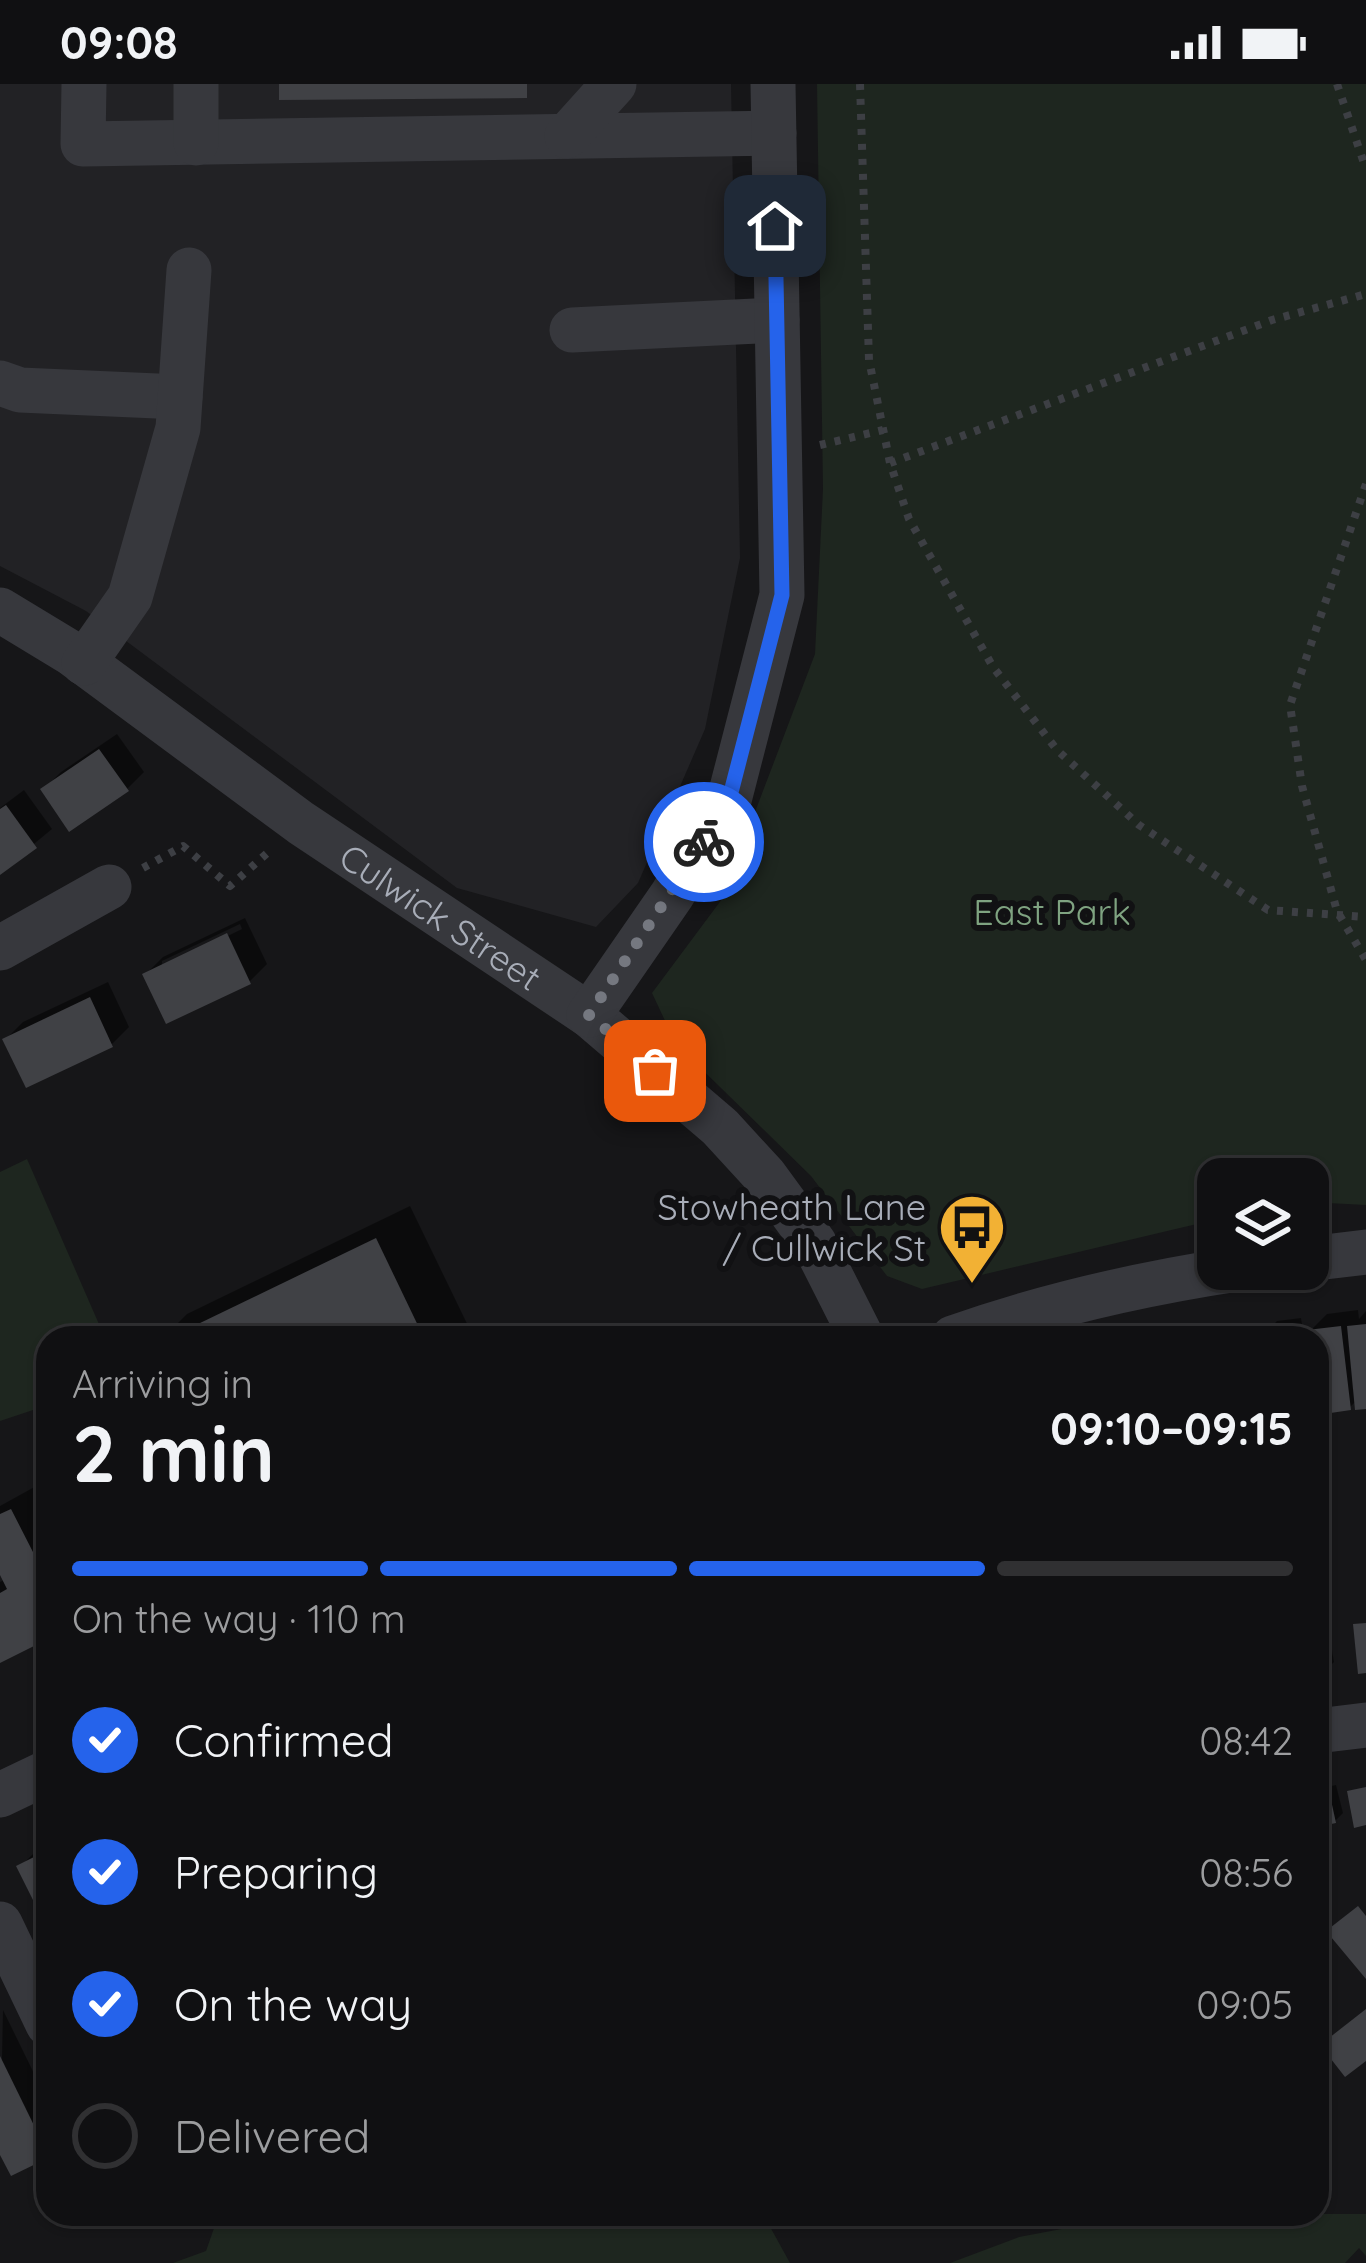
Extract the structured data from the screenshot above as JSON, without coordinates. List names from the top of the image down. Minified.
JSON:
{"streets":{"street":["Culwick Street"]},"parks":["East Park"],"places":{"bus stop":["Stowheath Lane / Cullwick St"]},"page":{"status":"09:08","heading":["2 min","Arriving in","09:10–09:15"],"bar":"On the way · 110 m","list":[["Confirmed","08:42"],["Preparing","08:56"],["On the way","09:05"],"Delivered"]}}
